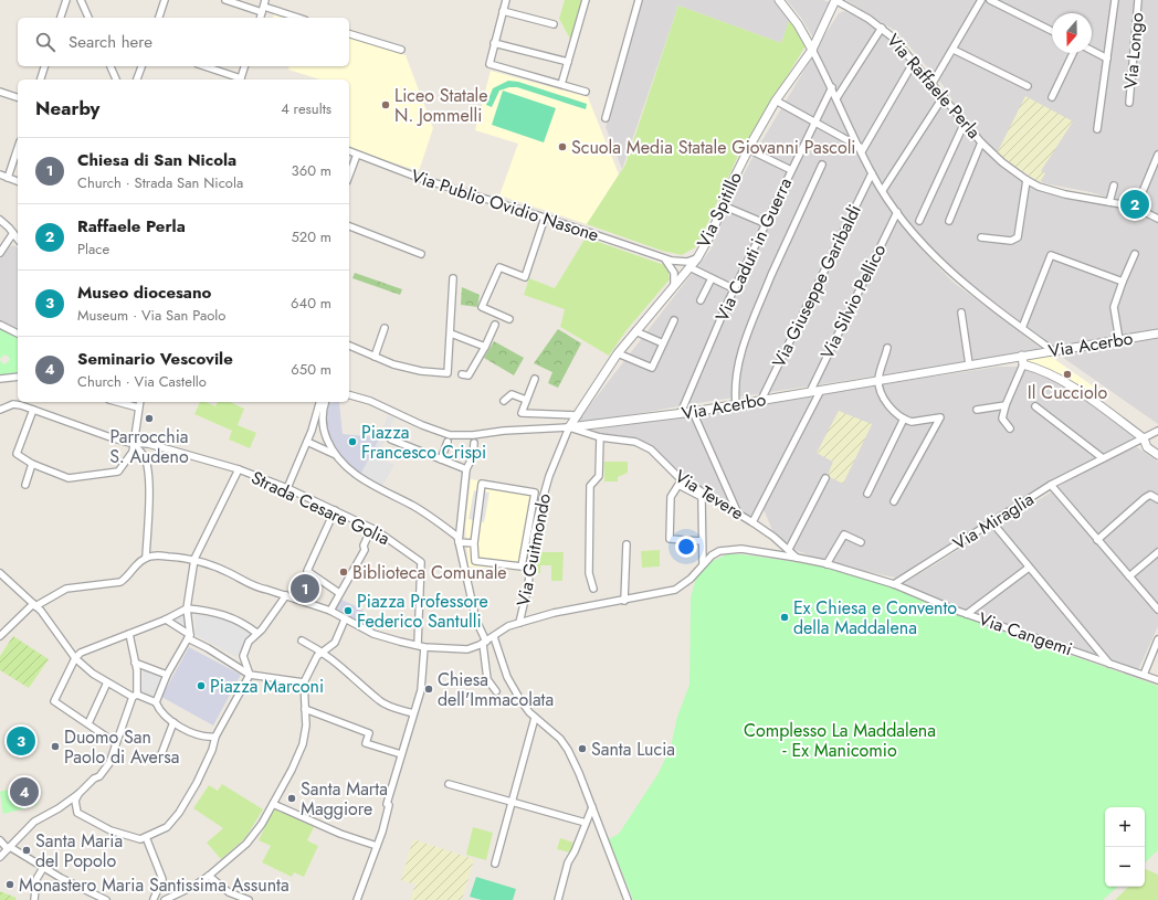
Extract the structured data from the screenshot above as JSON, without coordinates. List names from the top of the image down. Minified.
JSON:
{"streets":{"street":["Via Longo","Via Raffaele Perla","Via Publio Ovidio Nasone","Via Spitillo","Via Caduti in Guerra","Via Giuseppe Garibaldi","Via Silvio Pellico","Via Acerbo","Via Tevere","Strada Cesare Golia","Via Miraglia","Via Guitmondo","Via Cangemi"]},"crossings":[["Via Raffaele Perla","Via Spitillo"],["Via Publio Ovidio Nasone","Via Spitillo"],["Via Spitillo","Via Acerbo"],["Via Spitillo","Via Tevere"],["Via Spitillo","Via Guitmondo"],["Via Caduti in Guerra","Via Acerbo"],["Via Giuseppe Garibaldi","Via Acerbo"],["Via Silvio Pellico","Via Acerbo"],["Via Acerbo","Via Tevere"],["Via Acerbo","Via Guitmondo"],["Via Tevere","Via Guitmondo"],["Via Miraglia","Via Cangemi"]],"parks":["Complesso La Maddalena - Ex Manicomio"],"places":["Liceo Statale N. Jommelli","Scuola Media Statale Giovanni Pascoli","Il Cucciolo","Parrocchia S. Audeno","Piazza Francesco Crispi","Biblioteca Comunale","Piazza Professore Federico Santulli","Ex Chiesa e Convento della Maddalena","Piazza Marconi","Chiesa dell'Immacolata","Duomo San Paolo di Aversa","Santa Lucia","Santa Marta Maggiore","Santa Maria del Popolo","Monastero Maria Santissima Assunta"],"north":"bottom","page":{"search":"Search here","heading":["Nearby","4 results"],"list":[{"mark":"1","name":"Chiesa di San Nicola","note":"Church · Strada San Nicola","value":"360 m"},{"mark":"2","name":"Raffaele Perla","note":"Place","value":"520 m"},{"mark":"3","name":"Museo diocesano","note":"Museum · Via San Paolo","value":"640 m"},{"mark":"4","name":"Seminario Vescovile","note":"Church · Via Castello","value":"650 m"}],"pins":["2","1","3","4"],"map_buttons":["+","−"]}}
